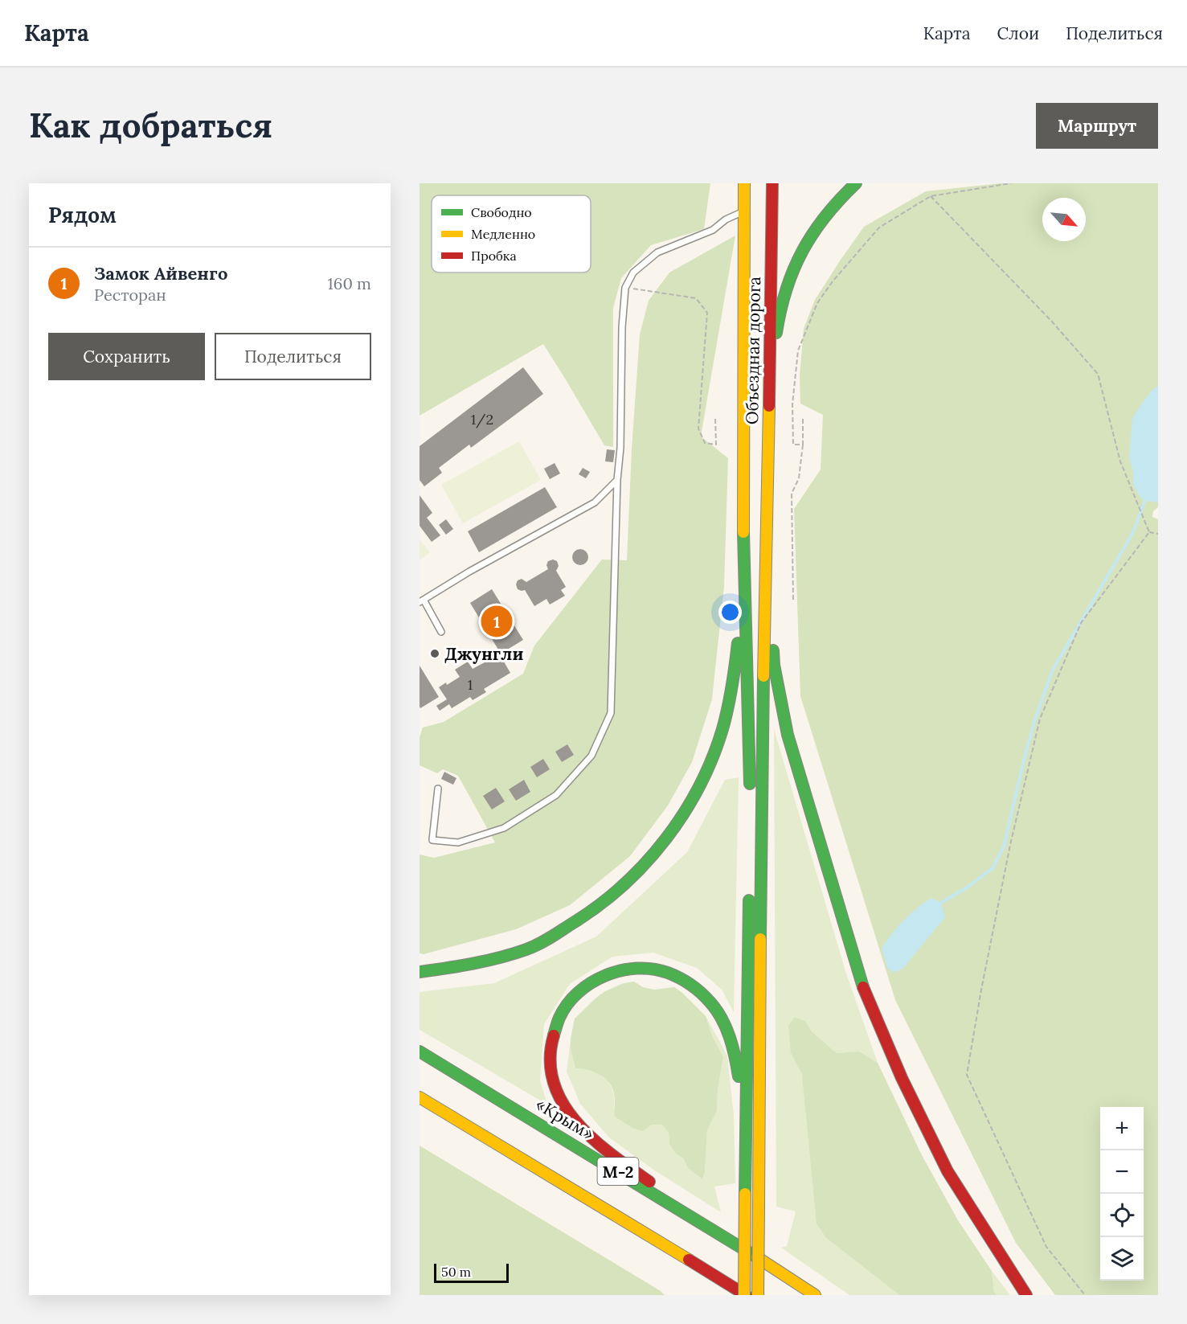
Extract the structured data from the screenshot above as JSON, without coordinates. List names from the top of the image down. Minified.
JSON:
{"streets":{"main road":["Объездная дорога","«Крым»","М-2"]},"places":["Джунгли"],"house_numbers":["1/2","1"],"legend":["Свободно","Медленно","Пробка"],"scale_bar":"50 m","north":"bottom right","page":{"header":"Карта","nav":["Карта","Слои","Поделиться"],"buttons":["Маршрут",["Сохранить","Поделиться"]],"title":"Как добраться","heading":"Рядом","list":[{"mark":"1","name":"Замок Айвенго","note":"Ресторан","value":"160 m"}],"pins":"1","map_buttons":["+","−"],"scale":"50 m"}}
